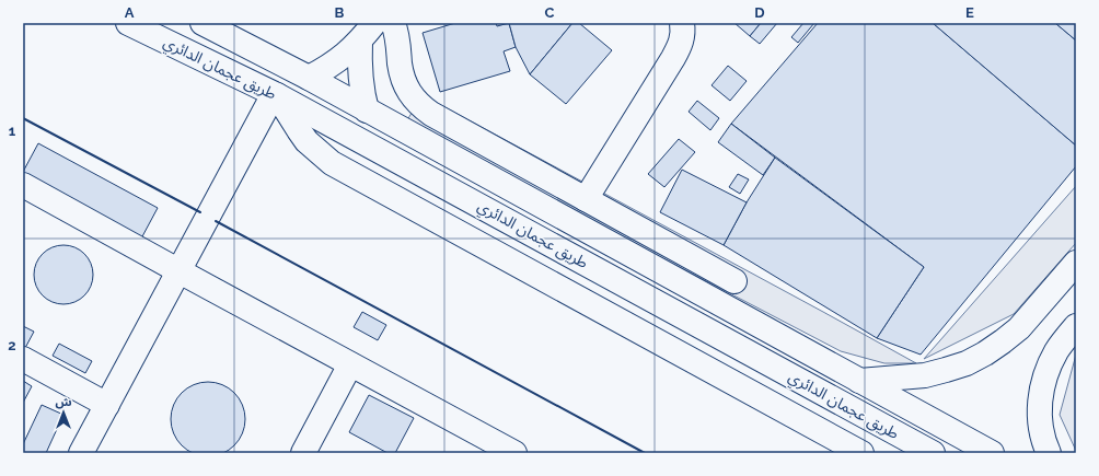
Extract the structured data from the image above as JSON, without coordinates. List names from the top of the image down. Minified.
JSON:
{"streets":{"main road":["طريق عجمان الدائري"]},"north":"top","grid":{"columns":["A","B","C","D","E"],"rows":["1","2"]}}
